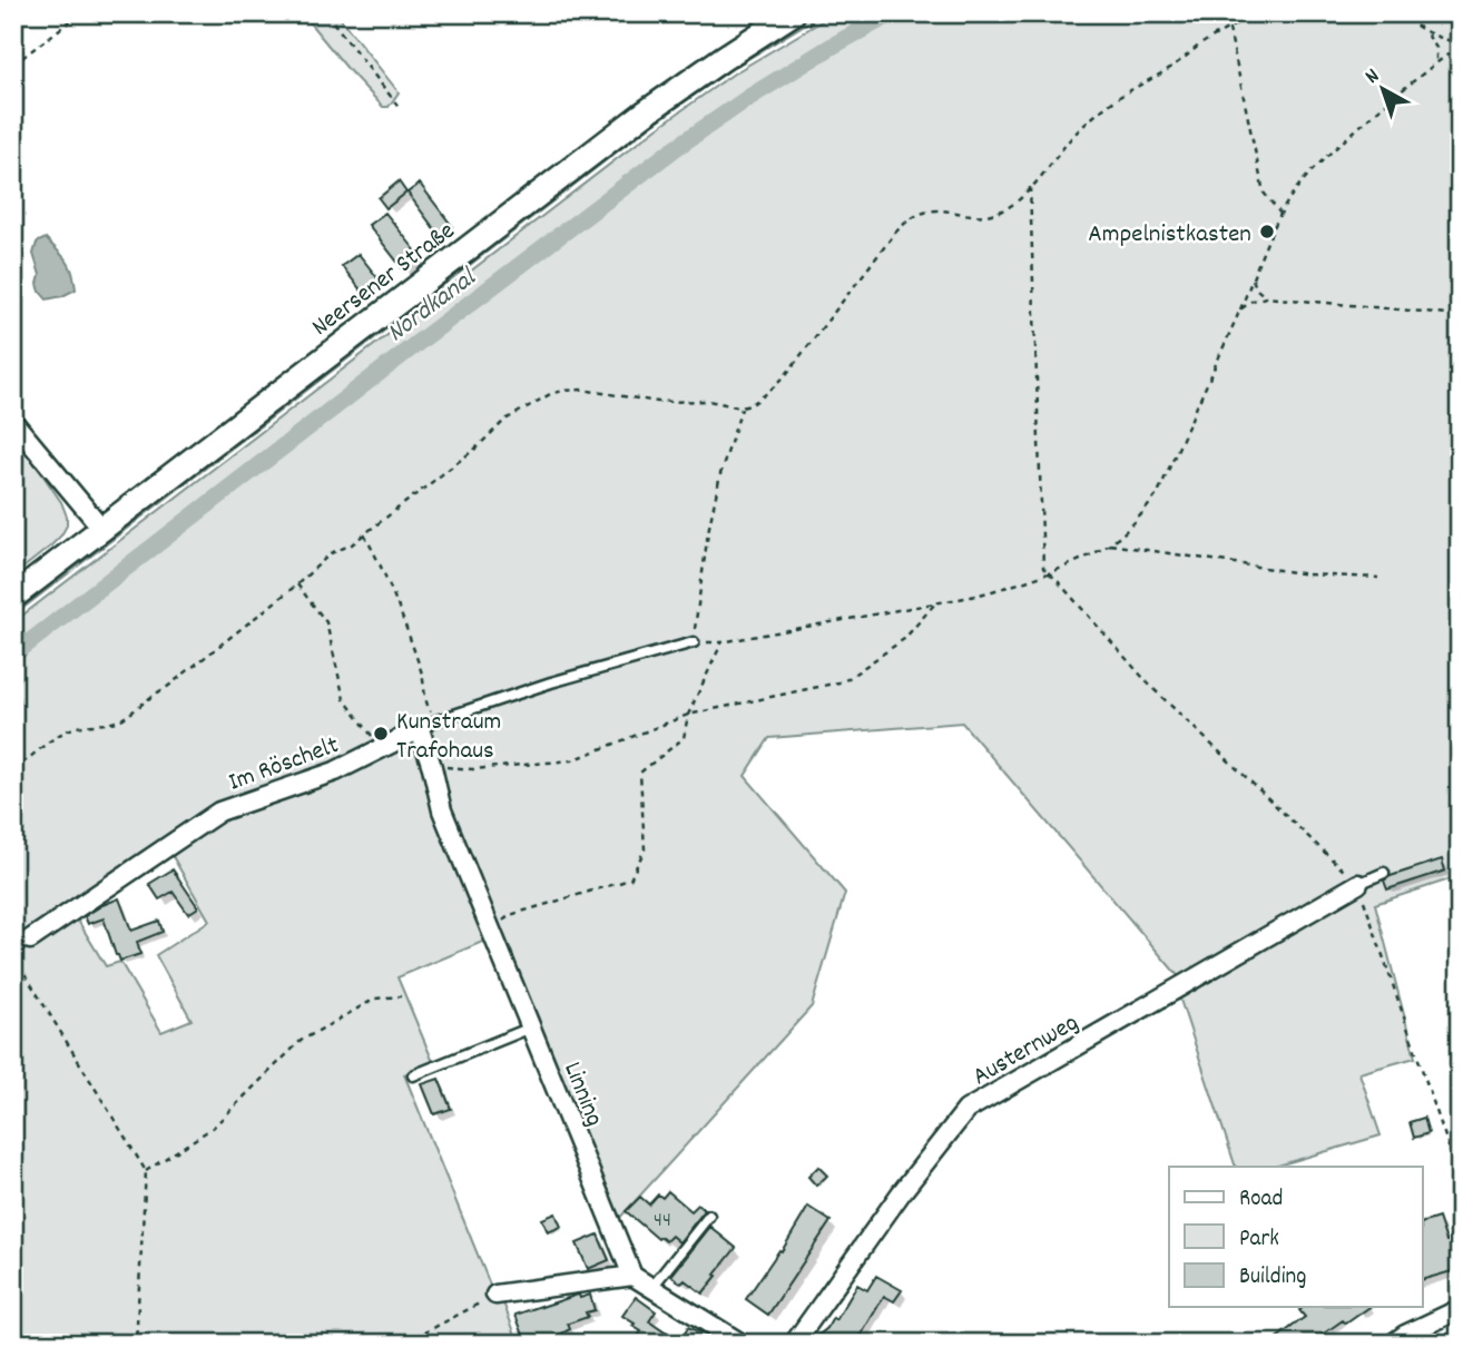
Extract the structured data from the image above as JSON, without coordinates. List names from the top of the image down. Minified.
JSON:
{"streets":{"main road":["Neersener Straße"],"street":["Im Röschelt","Austernweg","Linning"]},"water":["Nordkanal"],"places":["Ampelnistkasten","Kunstraum Trafohaus"],"house_numbers":["44"],"legend":["Road","Park","Building"],"north":"top left"}
